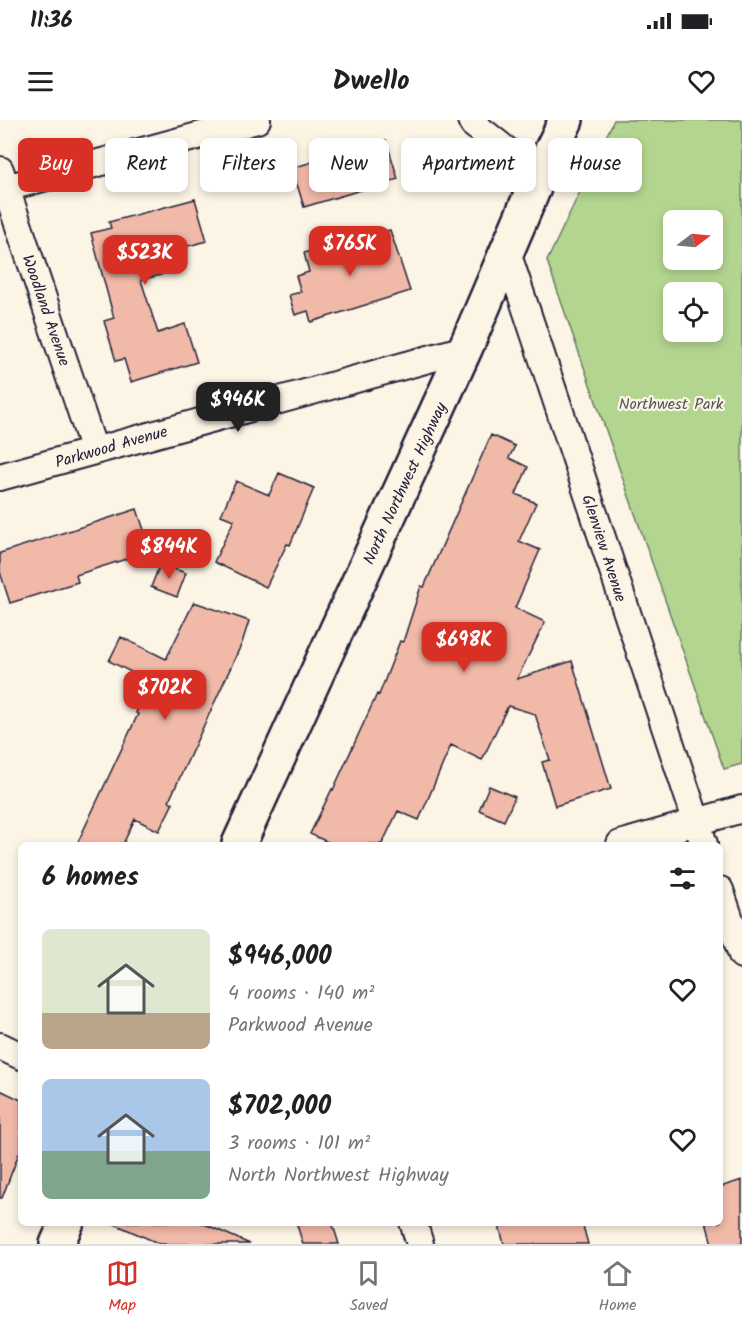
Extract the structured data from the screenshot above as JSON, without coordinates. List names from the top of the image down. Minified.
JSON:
{"streets":{"main road":["North Northwest Highway"],"street":["Woodland Avenue","Parkwood Avenue","Glenview Avenue"]},"crossings":[["Woodland Avenue","Parkwood Avenue"],["Parkwood Avenue","North Northwest Highway"],["North Northwest Highway","Glenview Avenue"]],"parks":["Northwest Park"],"north":"right","page":{"status":"11:36","header":"Dwello","chip":["Buy","Rent","Filters","New","Apartment","House"],"price":["$765K","$523K","$946K","$844K","$698K","$702K"],"heading":"6 homes","list":[{"name":"$946,000","note":"4 rooms · 140 m² · Parkwood Avenue"},{"name":"$702,000","note":"3 rooms · 101 m² · North Northwest Highway"}],"tabs":["Map","Saved","Home"]}}
